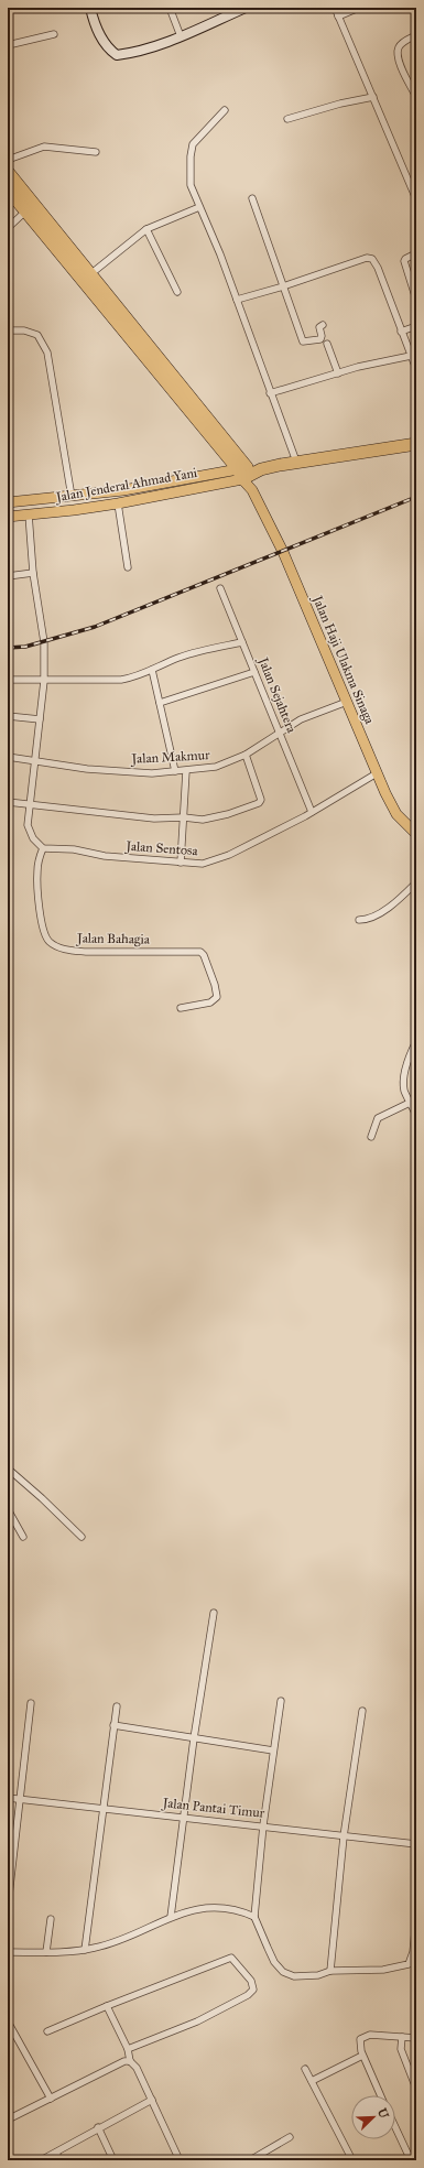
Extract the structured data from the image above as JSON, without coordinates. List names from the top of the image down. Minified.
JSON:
{"streets":{"main road":["Jalan Jenderal Ahmad Yani","Jalan Haji Ulakma Sinaga"],"street":["Jalan Sejahtera","Jalan Makmur","Jalan Sentosa","Jalan Bahagia","Jalan Pantai Timur"]},"crossings":[["Jalan Jenderal Ahmad Yani","Jalan Haji Ulakma Sinaga"],["Jalan Haji Ulakma Sinaga","Jalan Makmur"],["Jalan Haji Ulakma Sinaga","Jalan Sentosa"],["Jalan Sejahtera","Jalan Makmur"],["Jalan Sejahtera","Jalan Sentosa"],["Jalan Sentosa","Jalan Bahagia"]],"north":"top right"}
